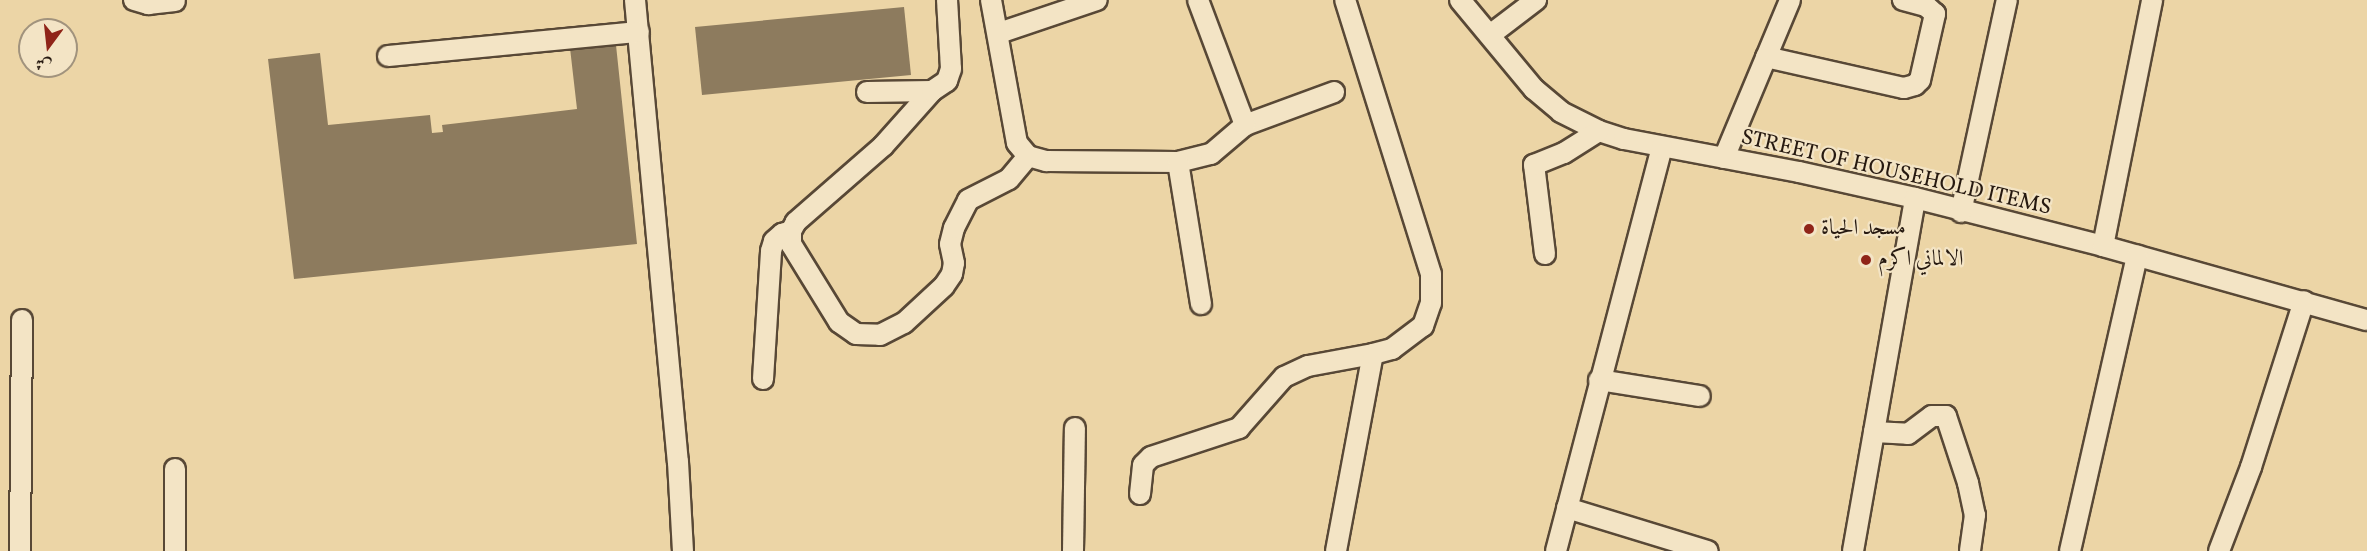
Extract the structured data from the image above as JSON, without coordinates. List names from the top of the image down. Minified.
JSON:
{"streets":{"street":["STREET OF HOUSEHOLD ITEMS"]},"places":["مسجد الحياة","الالماني اكرم"],"north":"bottom"}
